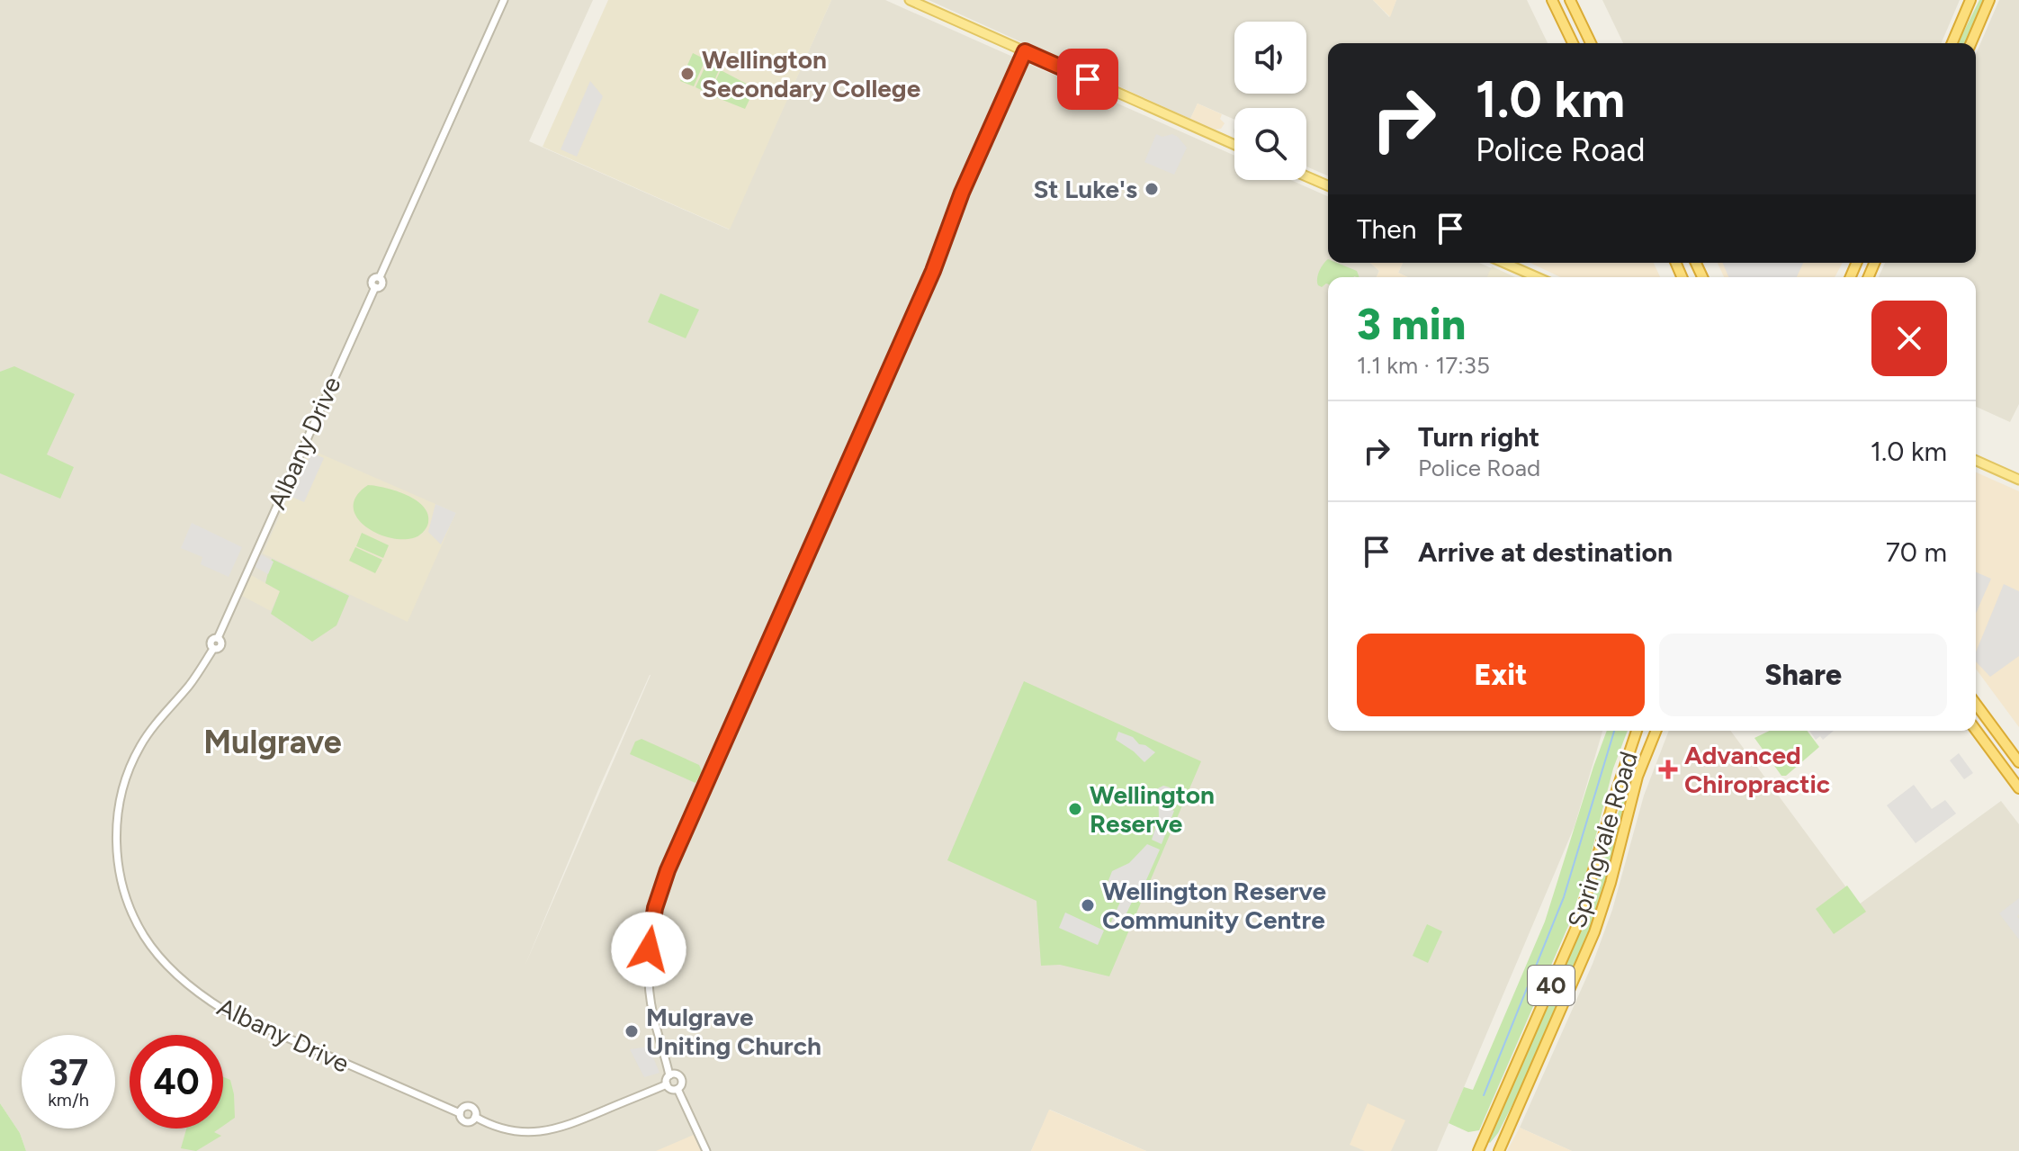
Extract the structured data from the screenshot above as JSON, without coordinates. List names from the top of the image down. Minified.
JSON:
{"streets":{"highway":["Springvale Road","40"],"street":["Albany Drive"]},"districts":["Mulgrave"],"places":{"other":["Wellington Secondary College","St Luke's","Wellington Reserve","Wellington Reserve Community Centre","Mulgrave Uniting Church"],"health":["Advanced Chiropractic"]},"page":{"turn":["1.0 km","Police Road"],"then":"Then","heading":["3 min","1.1 km · 17:35"],"list":[{"name":"Turn right","note":"Police Road","value":"1.0 km"},{"name":"Arrive at destination","value":"70 m"}],"buttons":["Exit","Share"],"speed":"37 km/h","limit":"40"}}
